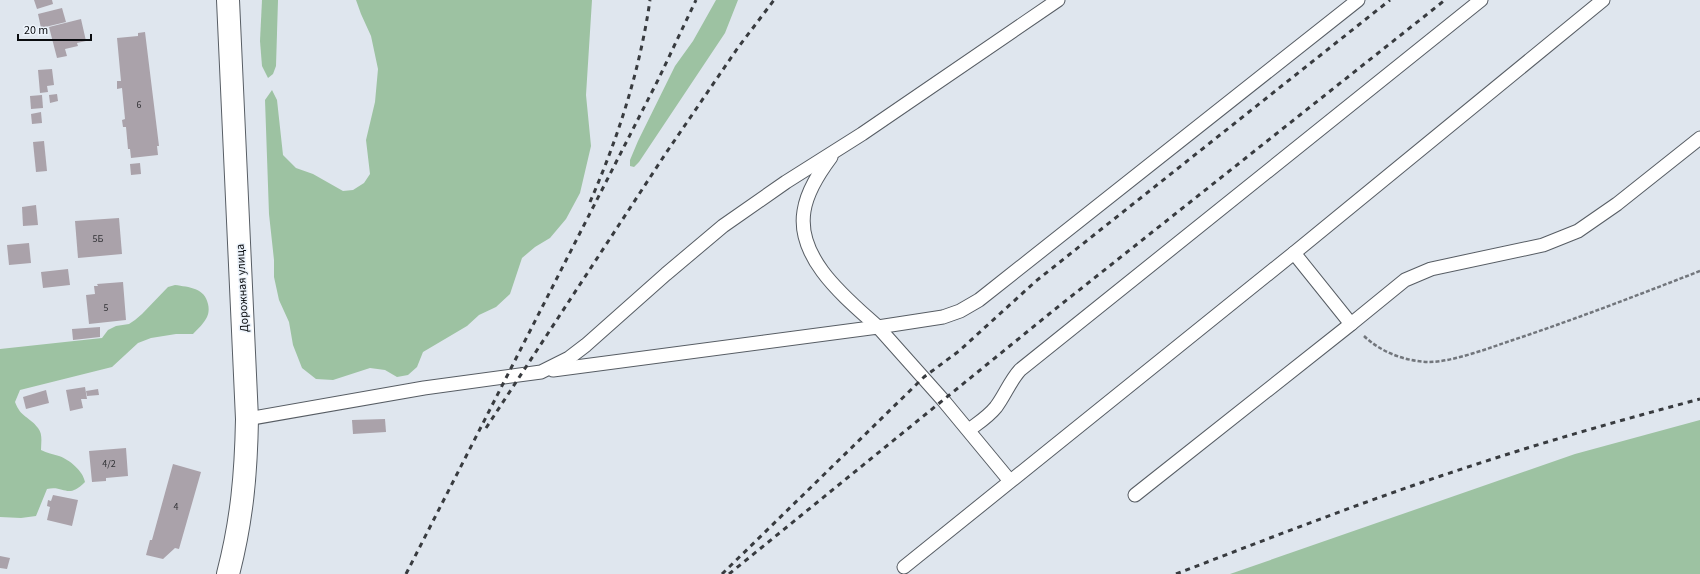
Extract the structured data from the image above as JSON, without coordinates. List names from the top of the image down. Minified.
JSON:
{"streets":{"street":["Дорожная улица"]},"house_numbers":["6","5Б","5","4/2","4"],"scale_bar":"20 m"}
